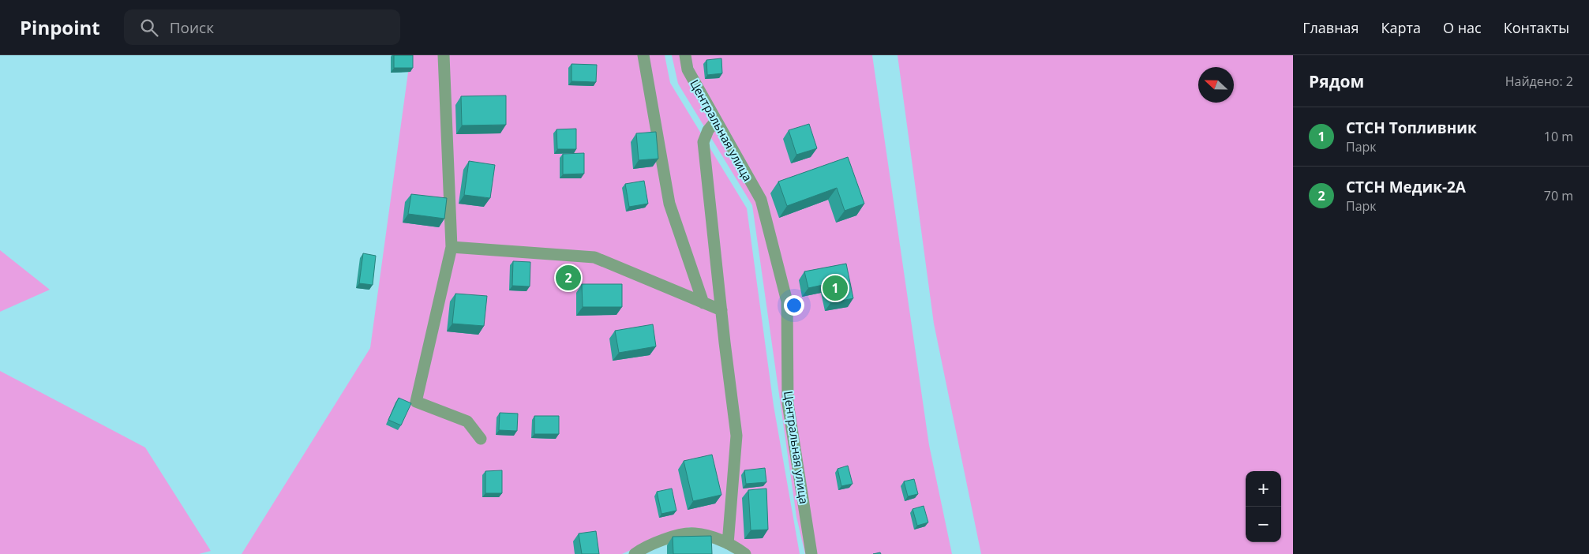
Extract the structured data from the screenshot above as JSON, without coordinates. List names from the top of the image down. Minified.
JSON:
{"streets":{"street":["Центральная улица"]},"north":"left","page":{"header":"Pinpoint","search":"Поиск","nav":["Главная","Карта","О нас","Контакты"],"heading":["Рядом","Найдено: 2"],"list":[{"mark":"1","name":"СТСН Топливник","note":"Парк","value":"10 m"},{"mark":"2","name":"СТСН Медик-2А","note":"Парк","value":"70 m"}],"pins":["2","1"],"map_buttons":["+","−"]}}
